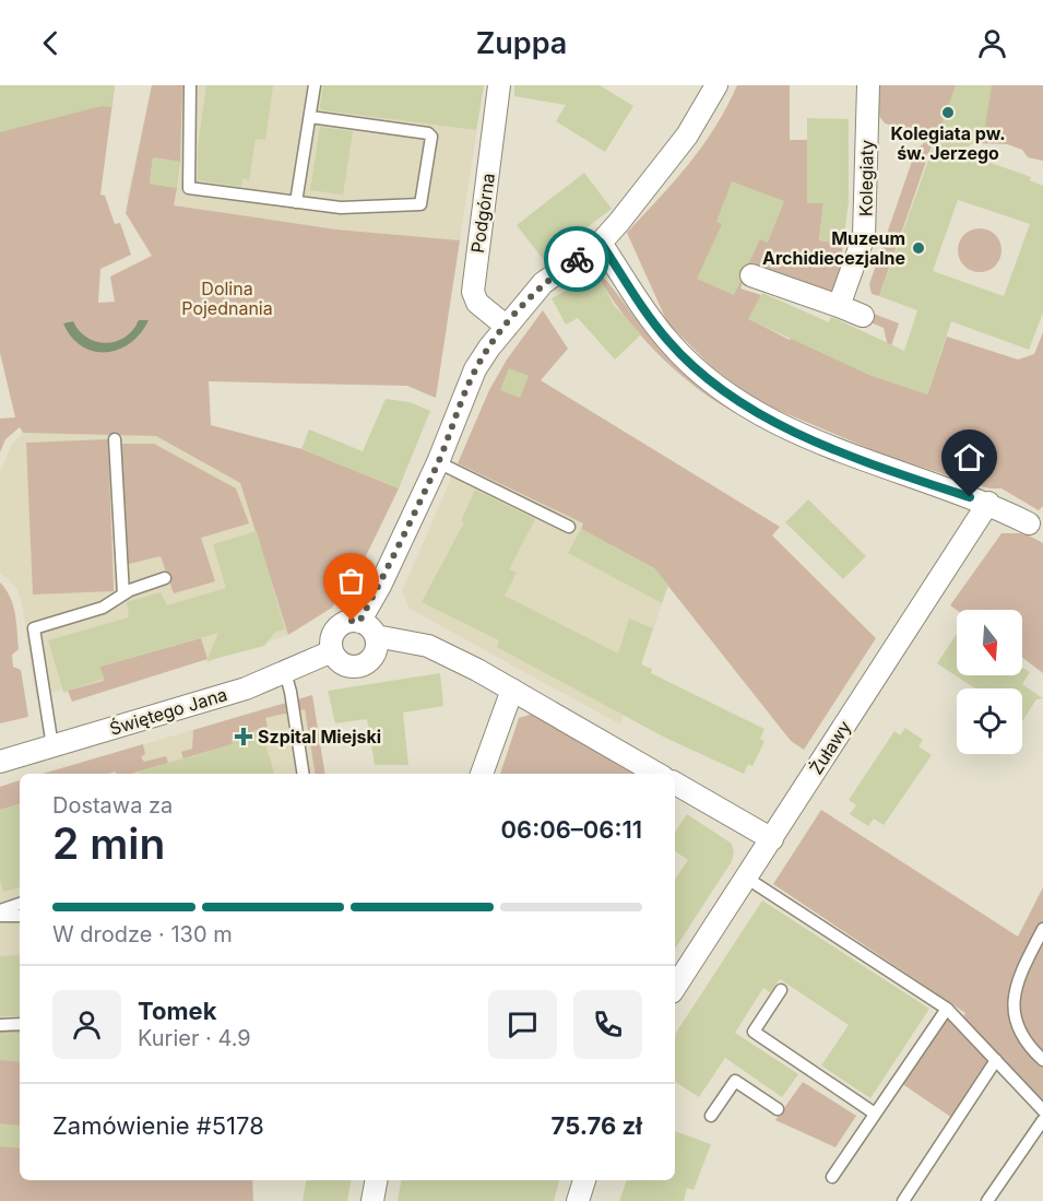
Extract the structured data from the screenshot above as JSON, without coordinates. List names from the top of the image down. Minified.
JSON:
{"streets":{"street":["Kolegiaty","Podgórna","Świętego Jana","Żuławy"]},"parks":["Dolina Pojednania"],"places":{"other":["Kolegiata pw. św. Jerzego","Muzeum Archidiecezjalne"],"health":["Szpital Miejski"]},"north":"bottom","page":{"header":"Zuppa","heading":["2 min","Dostawa za","06:06–06:11"],"panel":["Tomek","Kurier · 4.9","Zamówienie #5178","75.76 zł"],"bar":"W drodze · 130 m"}}
